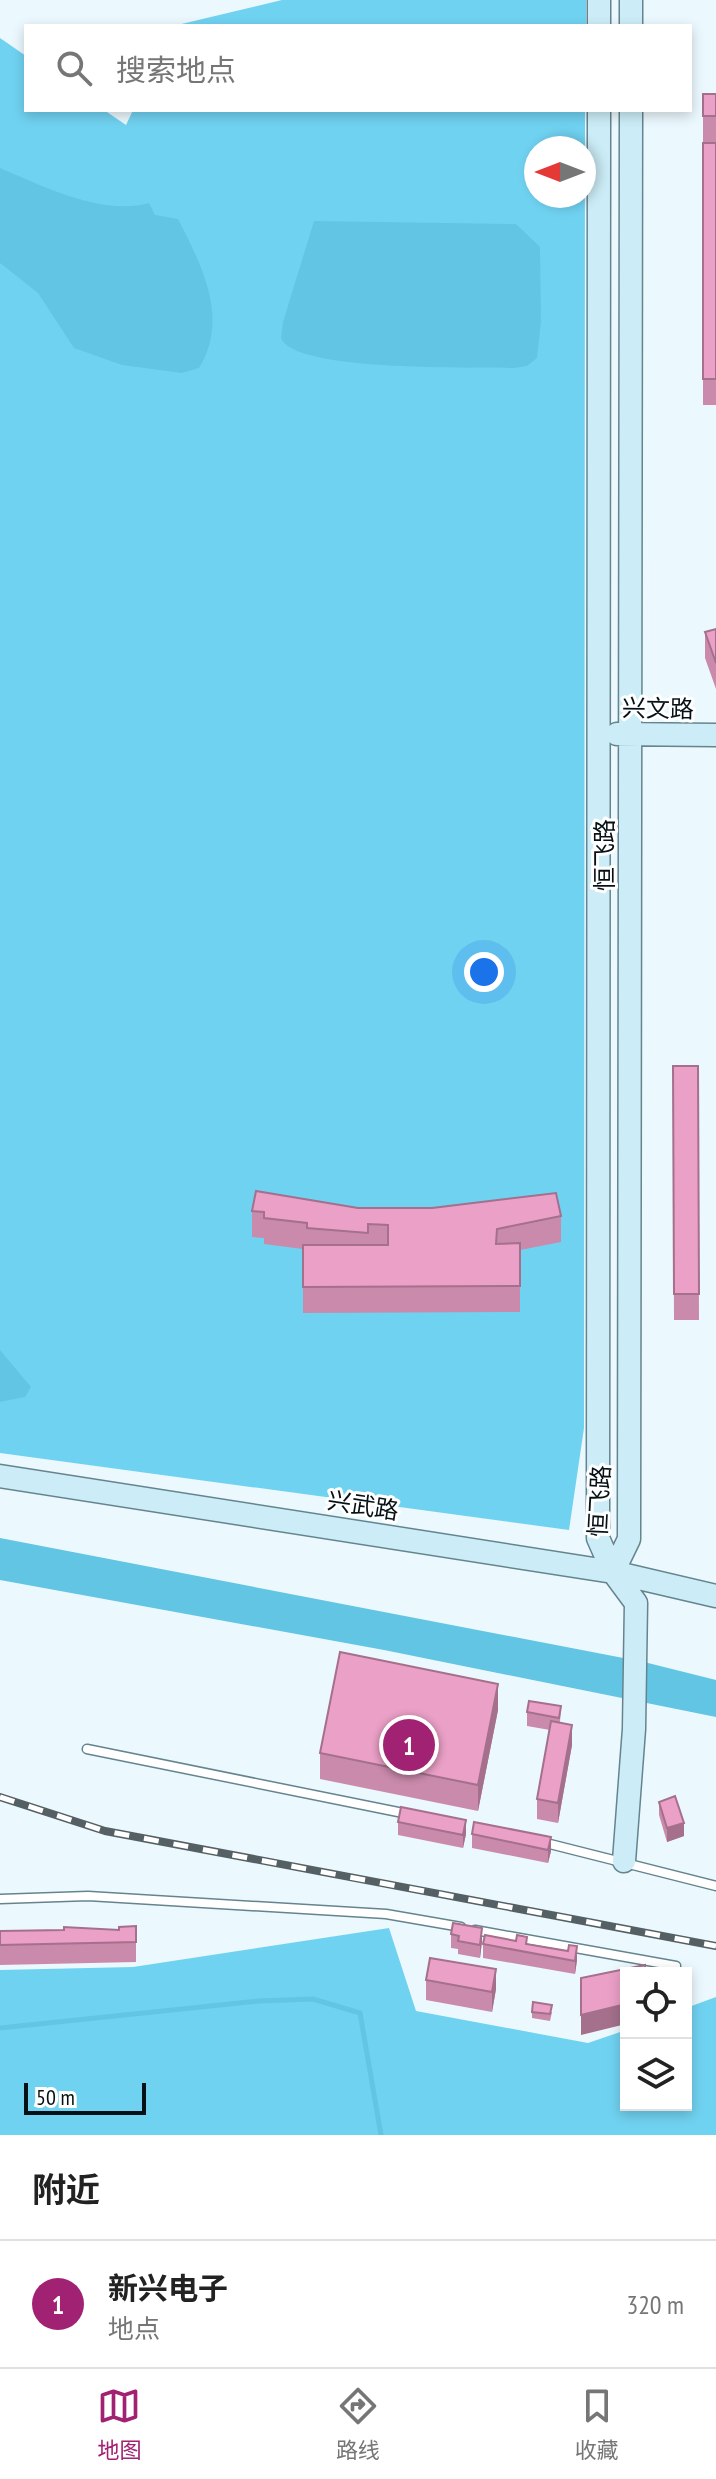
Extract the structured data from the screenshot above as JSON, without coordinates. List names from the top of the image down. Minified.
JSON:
{"streets":{"main road":["兴文路","恒飞路","兴武路"]},"crossings":[["兴文路","恒飞路"],["恒飞路","兴武路"]],"scale_bar":"50 m","north":"left","page":{"search":"搜索地点","pins":"1","scale":"50 m","heading":"附近","list":[{"mark":"1","name":"新兴电子","note":"地点","value":"320 m"}],"nav":["地图","路线","收藏"]}}
